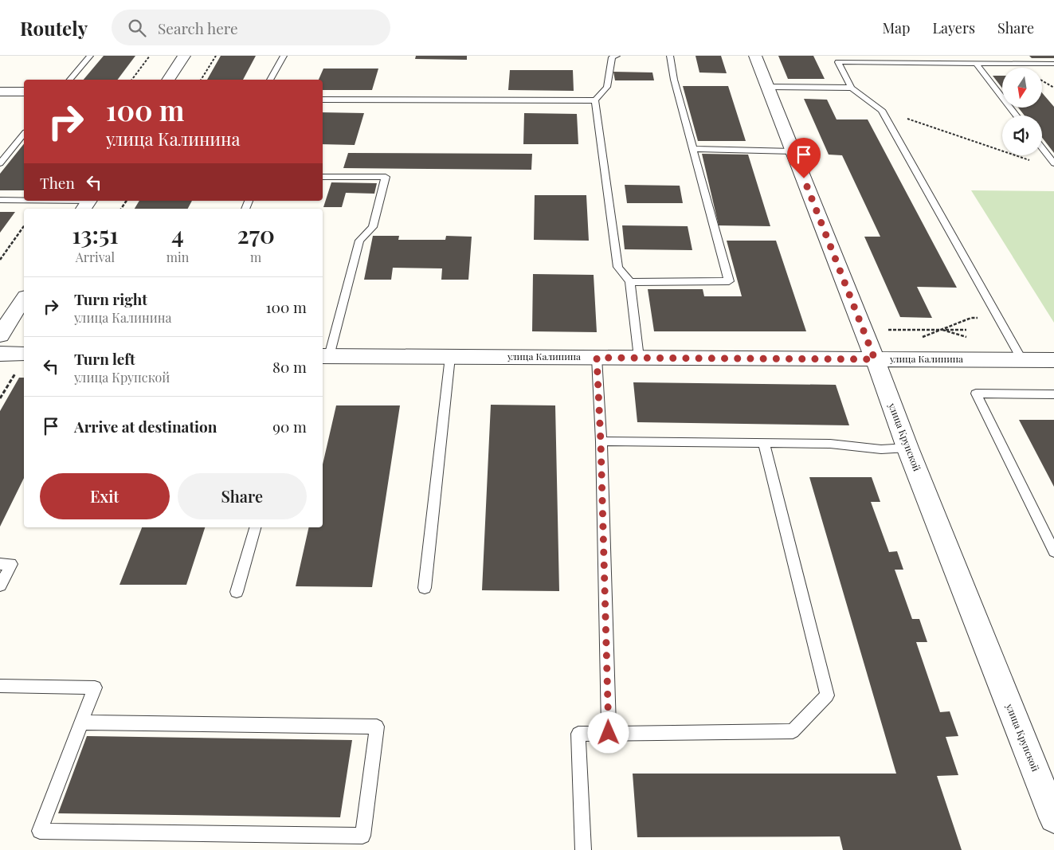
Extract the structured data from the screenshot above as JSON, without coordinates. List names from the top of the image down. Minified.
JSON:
{"streets":{"street":["улица Калинина","улица Крупской"]},"crossings":[["улица Калинина","улица Крупской"]],"north":"bottom","page":{"header":"Routely","search":"Search here","nav":["Map","Layers","Share"],"turn":["100 m","улица Калинина"],"then":"Then","eta":["13:51","Arrival","4","min","270","m"],"list":[{"name":"Turn right","note":"улица Калинина","value":"100 m"},{"name":"Turn left","note":"улица Крупской","value":"80 m"},{"name":"Arrive at destination","value":"90 m"}],"buttons":["Exit","Share"]}}
